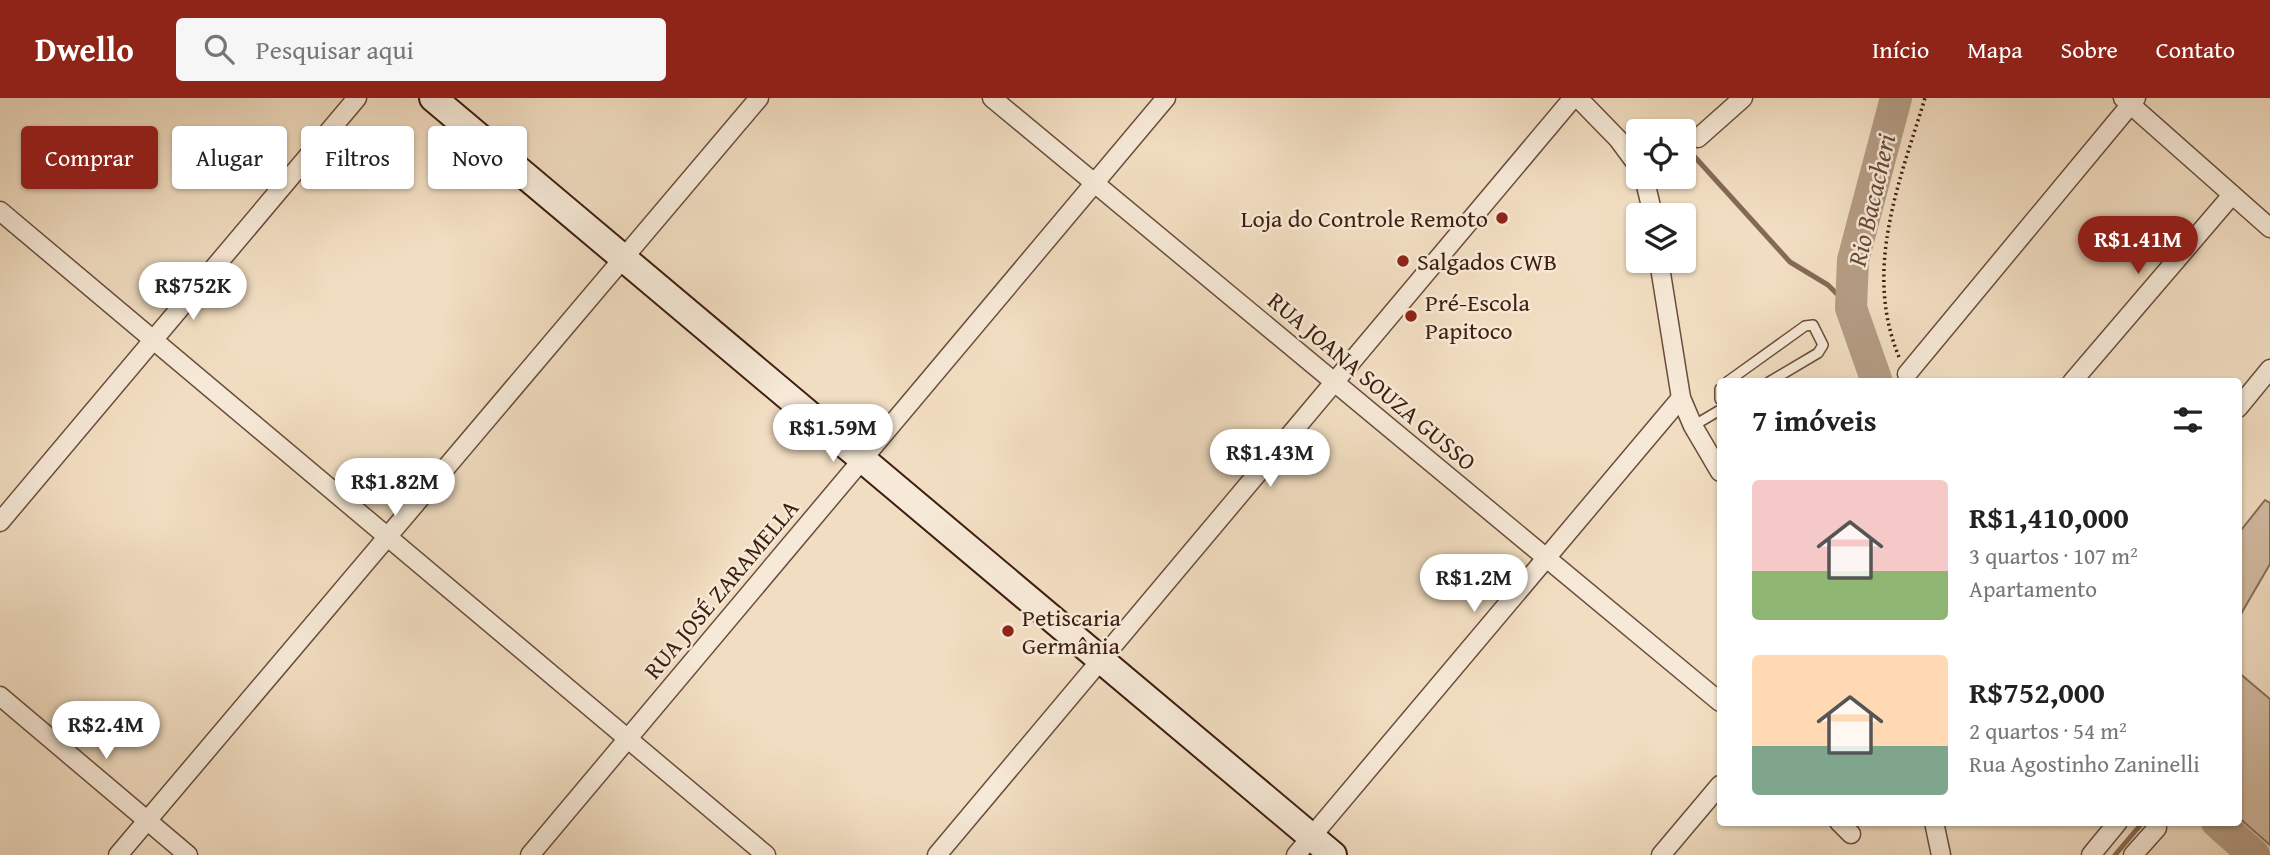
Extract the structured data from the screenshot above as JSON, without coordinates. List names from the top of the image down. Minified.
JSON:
{"streets":{"street":["RUA JOANA SOUZA GUSSO","RUA JOSÉ ZARAMELLA"]},"crossings":[["RUA JOANA SOUZA GUSSO","RUA JOSÉ ZARAMELLA"]],"water":["Rio Bacacheri"],"places":["Loja do Controle Remoto","Salgados CWB","Pré-Escola Papitoco","Petiscaria Germânia"],"page":{"header":"Dwello","search":"Pesquisar aqui","nav":["Início","Mapa","Sobre","Contato"],"chip":["Comprar","Alugar","Filtros","Novo"],"price":["R$1.41M","R$752K","R$1.59M","R$1.43M","R$1.82M","R$1.2M","R$2.4M"],"heading":"7 imóveis","list":[{"name":"R$1,410,000","note":"3 quartos · 107 m² · Apartamento"},{"name":"R$752,000","note":"2 quartos · 54 m² · Rua Agostinho Zaninelli"}]}}
